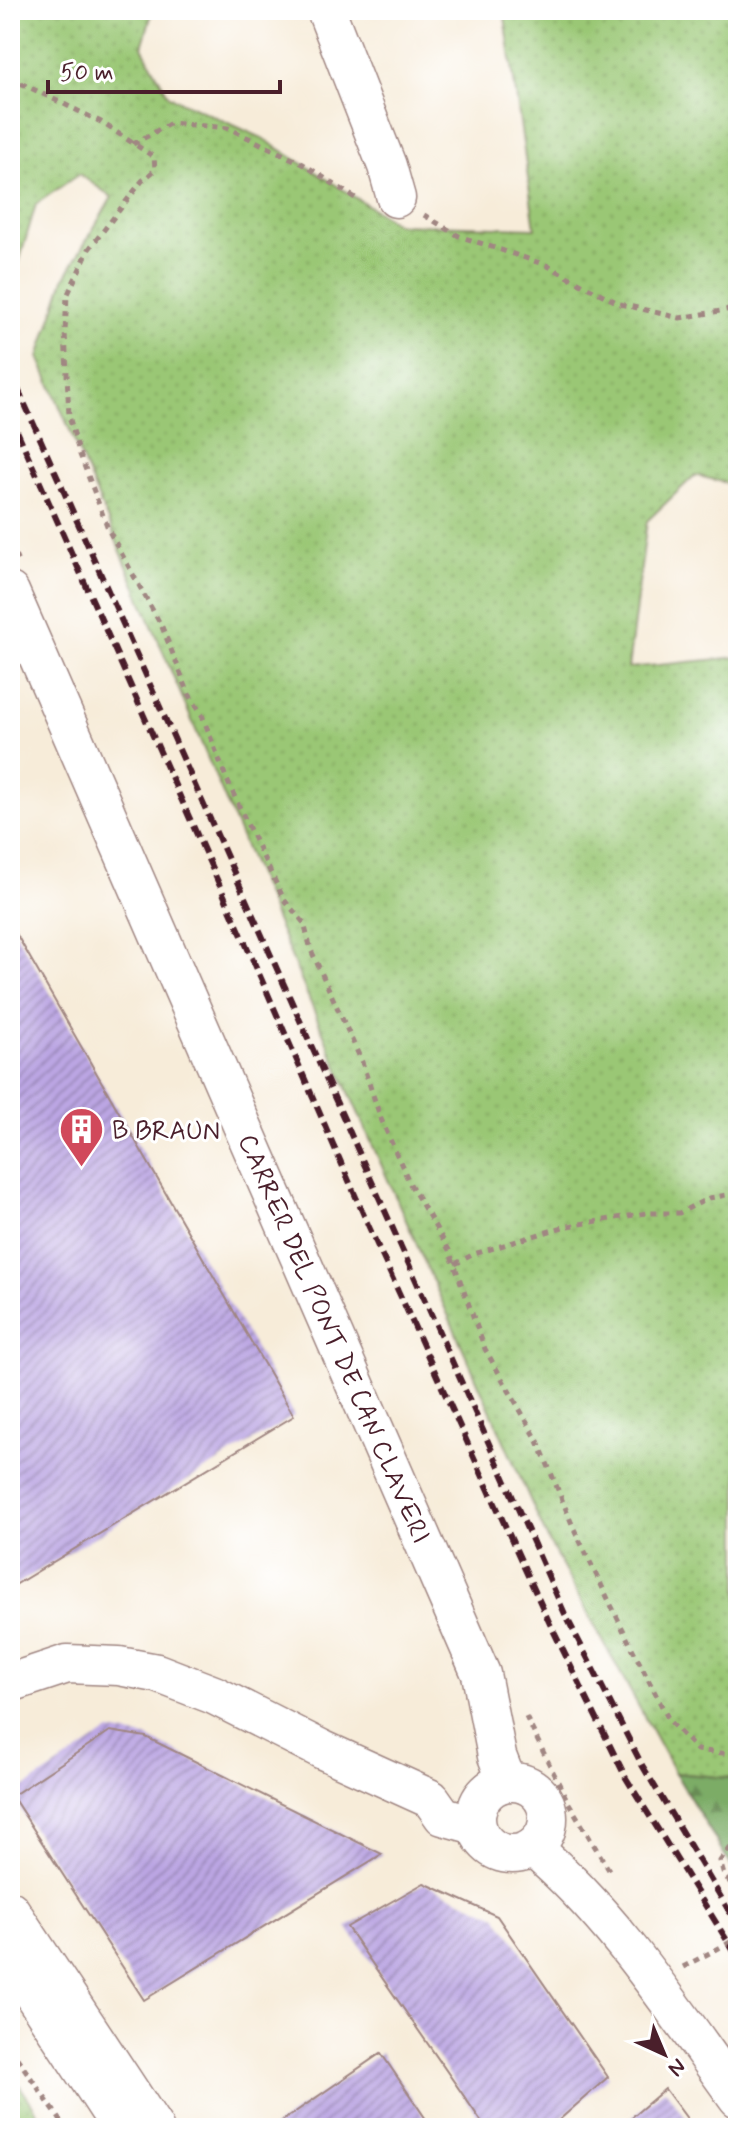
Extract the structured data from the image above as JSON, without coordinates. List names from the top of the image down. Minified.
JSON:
{"streets":{"street":["CARRER DEL PONT DE CAN CLAVERI"]},"places":{"building":["B BRAUN"]},"scale_bar":"50 m","north":"bottom right"}
